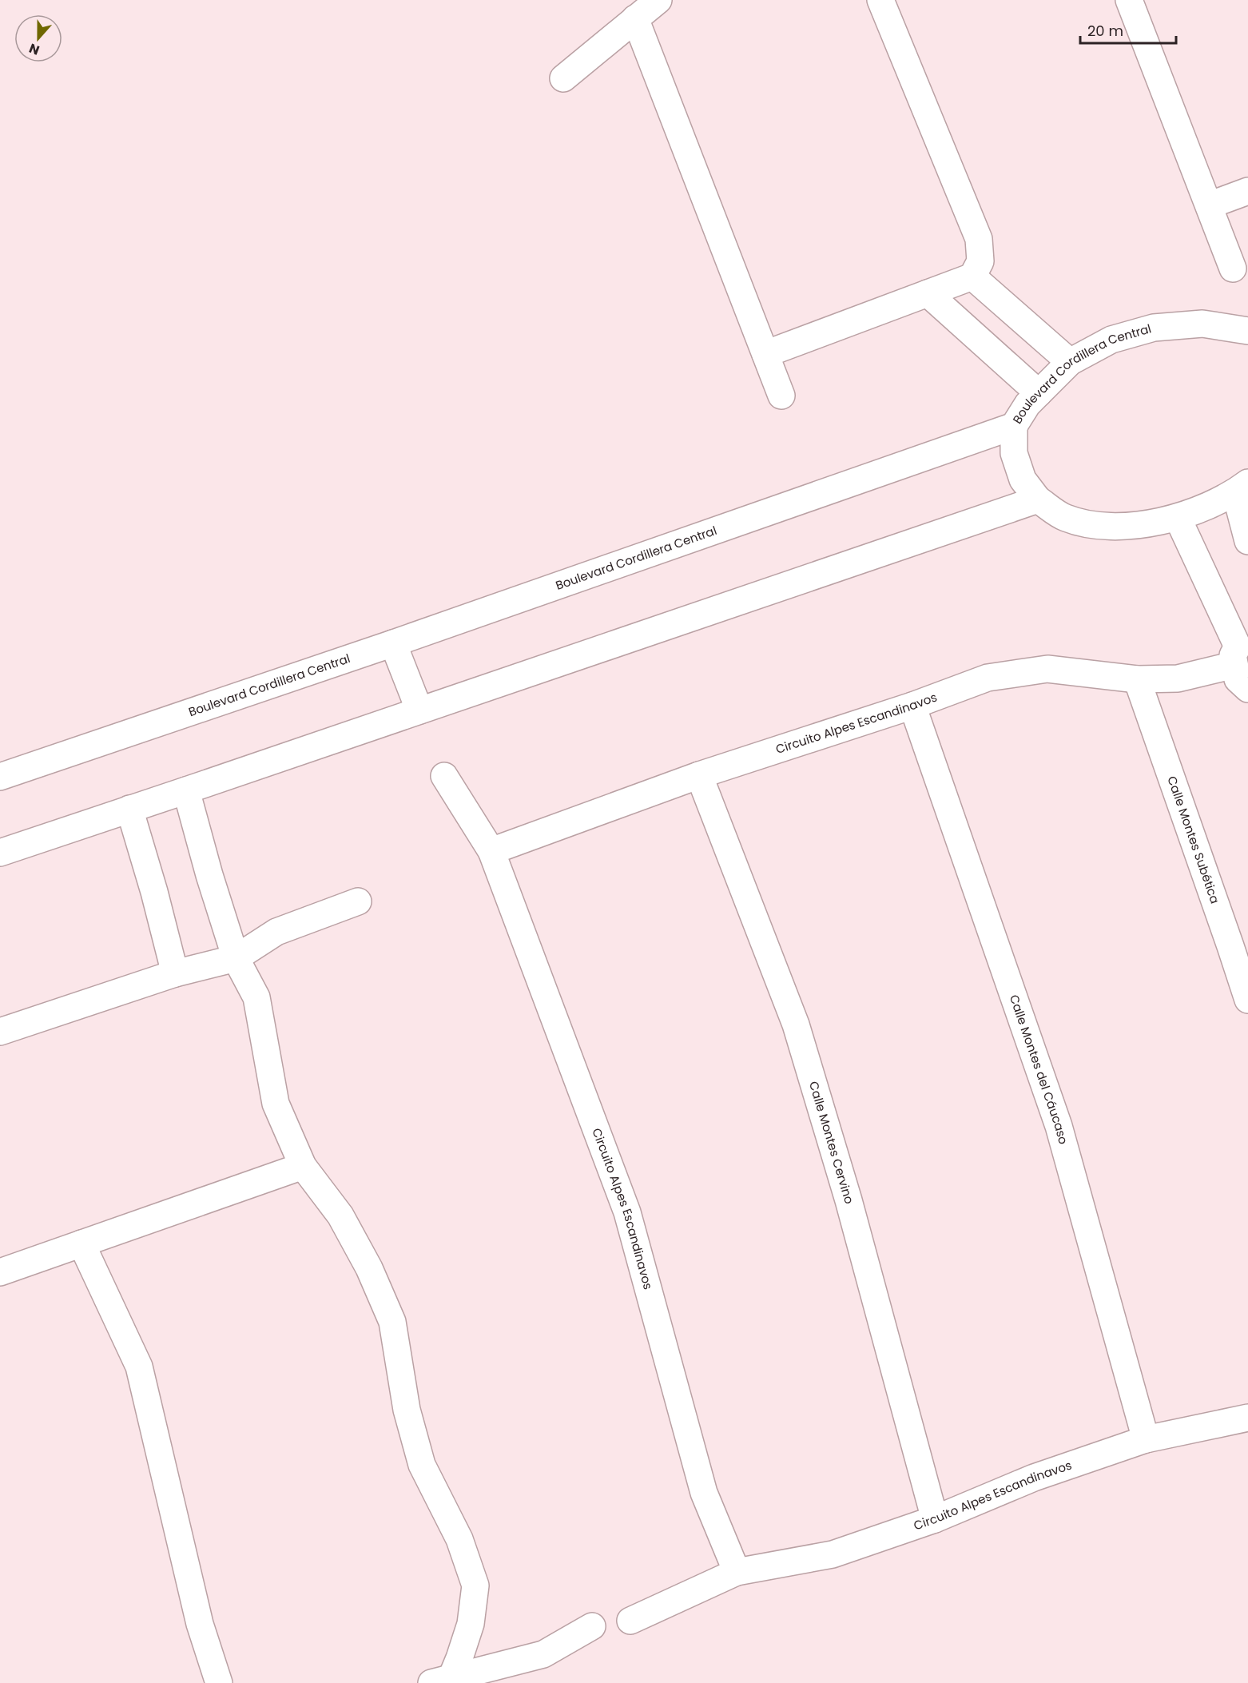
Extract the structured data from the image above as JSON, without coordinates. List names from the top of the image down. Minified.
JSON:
{"streets":{"street":["Boulevard Cordillera Central","Circuito Alpes Escandinavos","Calle Montes Subética","Calle Montes del Cáucaso","Calle Montes Cervino"]},"crossings":[["Circuito Alpes Escandinavos","Calle Montes Subética"],["Circuito Alpes Escandinavos","Calle Montes del Cáucaso"],["Circuito Alpes Escandinavos","Calle Montes Cervino"]],"scale_bar":"20 m","north":"bottom"}
